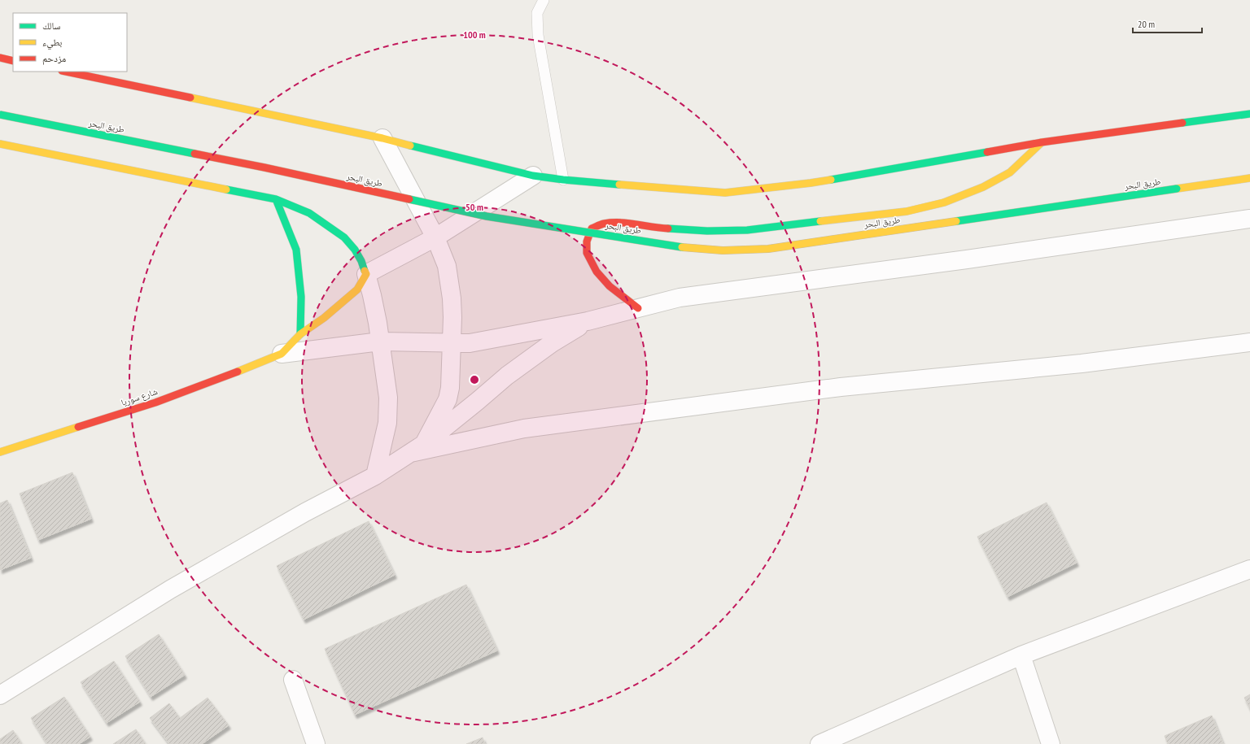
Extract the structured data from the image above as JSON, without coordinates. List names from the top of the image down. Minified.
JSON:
{"streets":{"main road":["طريق البحر","شارع سوريا"]},"legend":["سالك","بطيء","مزدحم"],"scale_bar":"20 m","rings":["100 m","50 m"]}
